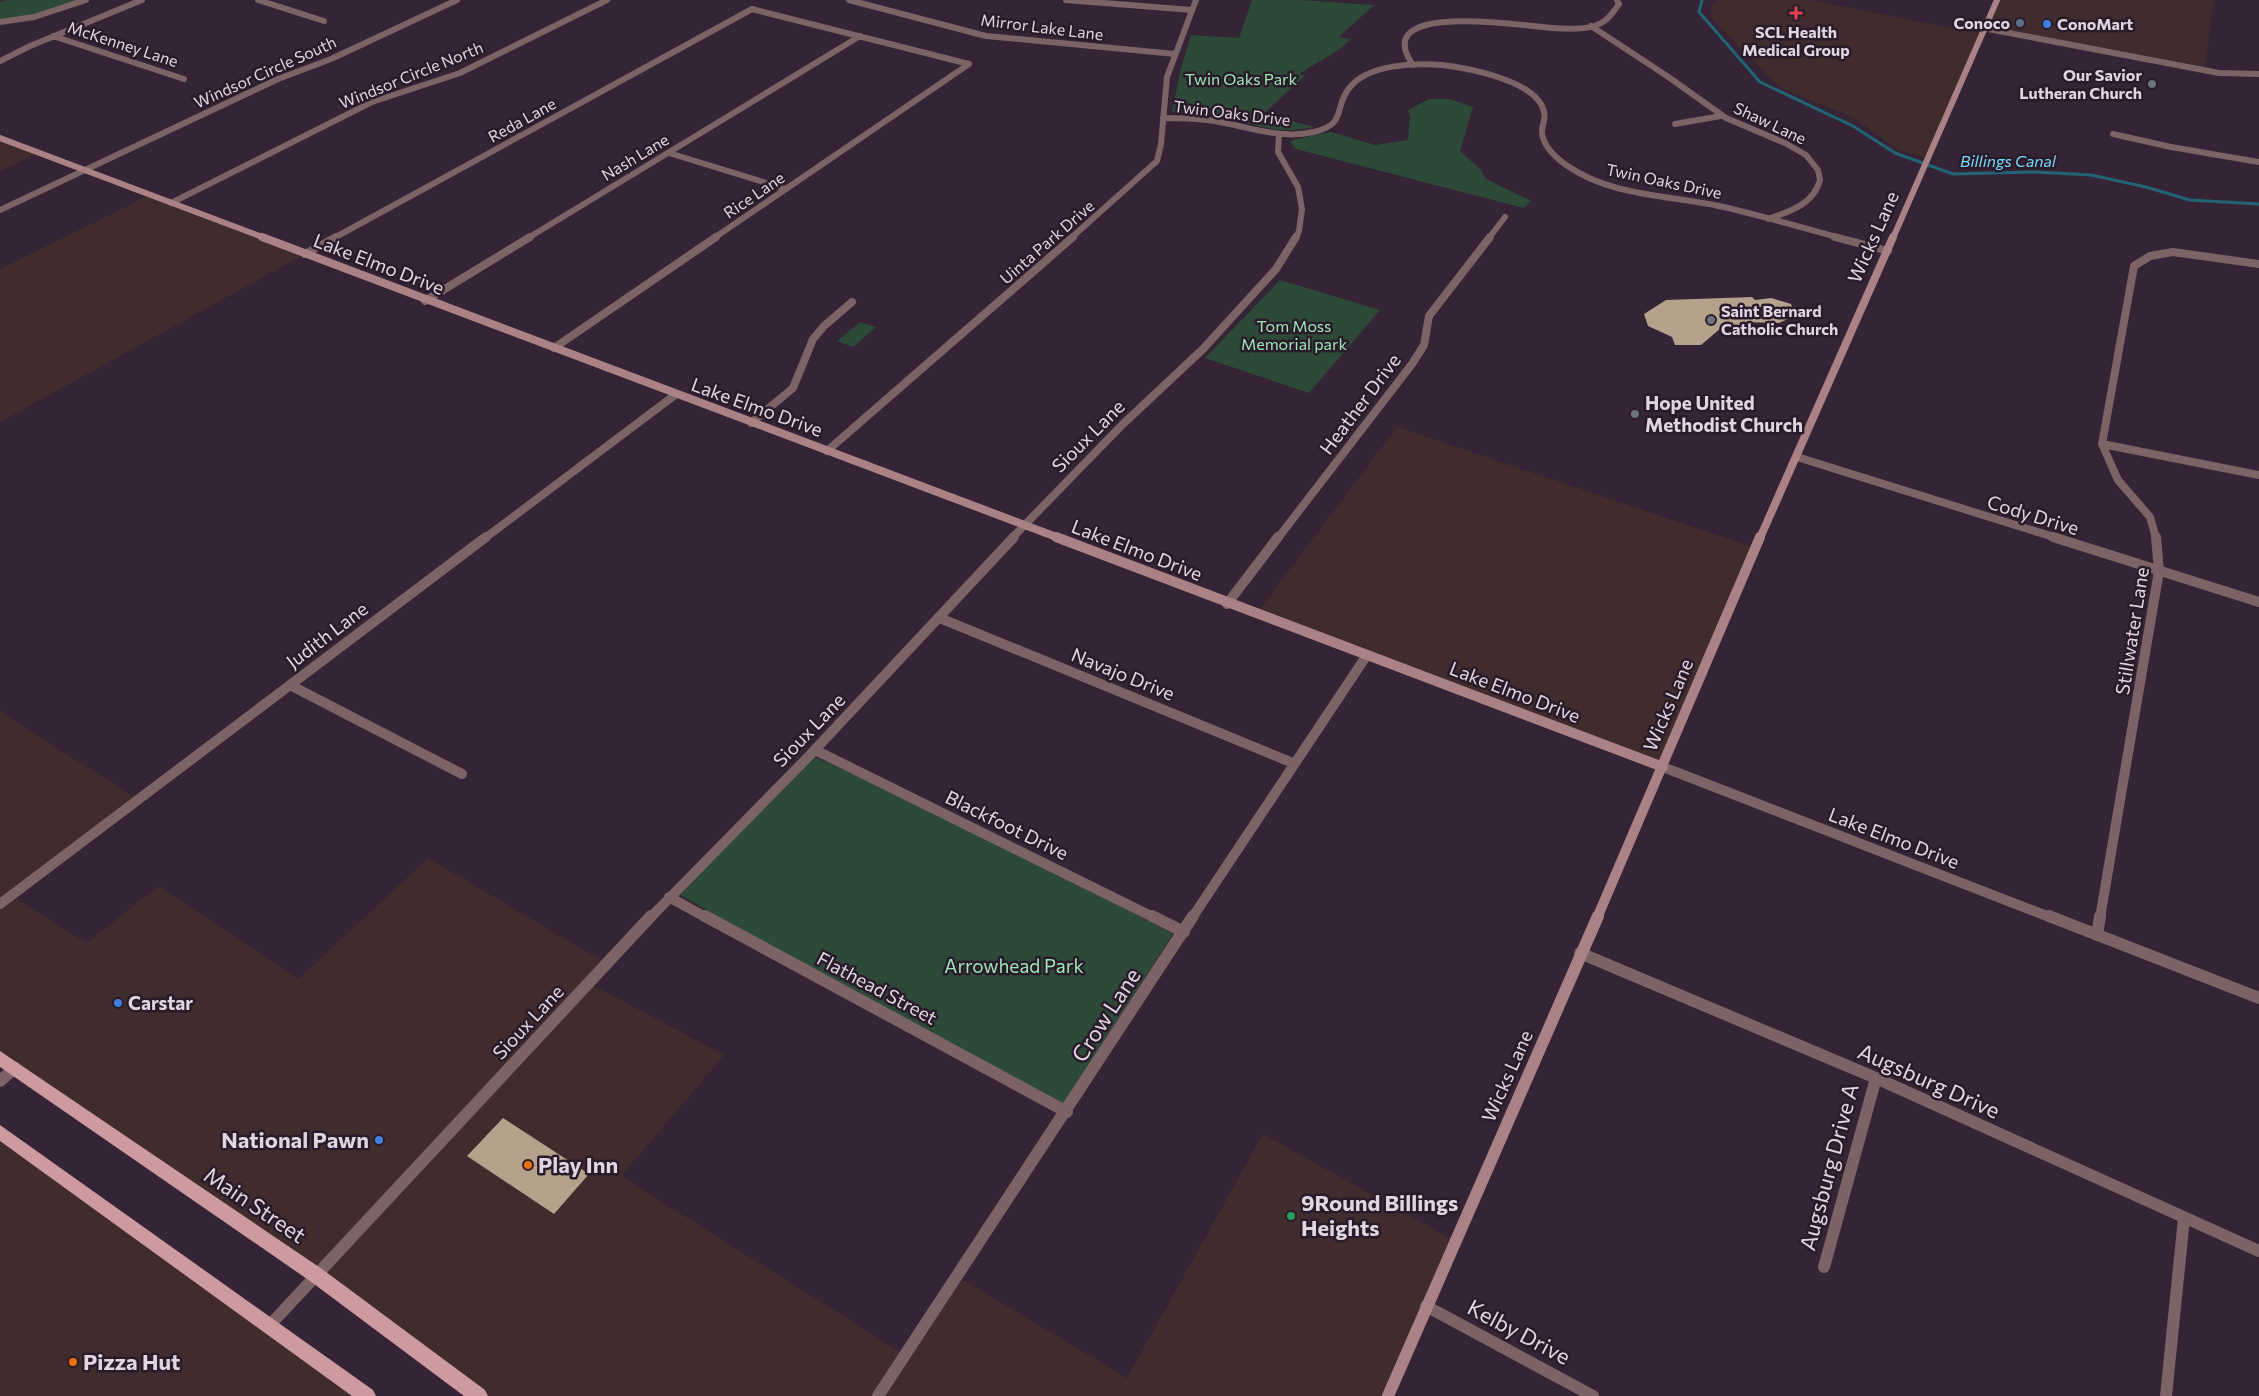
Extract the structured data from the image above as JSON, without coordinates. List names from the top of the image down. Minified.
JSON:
{"streets":{"main road":["Wicks Lane","Lake Elmo Drive","Main Street"],"street":["Mirror Lake Lane","McKenney Lane","Windsor Circle South","Windsor Circle North","Twin Oaks Drive","Reda Lane","Shaw Lane","Nash Lane","Rice Lane","Uinta Park Drive","Heather Drive","Sioux Lane","Cody Drive","Stillwater Lane","Judith Lane","Navajo Drive","Blackfoot Drive","Flathead Street","Crow Lane","Augsburg Drive","Augsburg Drive A","Kelby Drive"]},"crossings":[["Mirror Lake Lane","Uinta Park Drive"],["Windsor Circle South","Lake Elmo Drive"],["Windsor Circle North","Lake Elmo Drive"],["Twin Oaks Drive","Shaw Lane"],["Twin Oaks Drive","Wicks Lane"],["Twin Oaks Drive","Uinta Park Drive"],["Twin Oaks Drive","Sioux Lane"],["Reda Lane","Nash Lane"],["Reda Lane","Rice Lane"],["Reda Lane","Lake Elmo Drive"],["Nash Lane","Rice Lane"],["Nash Lane","Lake Elmo Drive"],["Rice Lane","Lake Elmo Drive"],["Wicks Lane","Lake Elmo Drive"],["Wicks Lane","Cody Drive"],["Wicks Lane","Augsburg Drive"],["Wicks Lane","Kelby Drive"],["Uinta Park Drive","Lake Elmo Drive"],["Lake Elmo Drive","Heather Drive"],["Lake Elmo Drive","Sioux Lane"],["Lake Elmo Drive","Stillwater Lane"],["Lake Elmo Drive","Judith Lane"],["Lake Elmo Drive","Crow Lane"],["Sioux Lane","Navajo Drive"],["Sioux Lane","Blackfoot Drive"],["Sioux Lane","Flathead Street"],["Sioux Lane","Main Street"],["Cody Drive","Stillwater Lane"],["Navajo Drive","Crow Lane"],["Blackfoot Drive","Crow Lane"],["Flathead Street","Crow Lane"],["Augsburg Drive","Augsburg Drive A"]],"water":["Billings Canal"],"parks":["Twin Oaks Park","Tom Moss Memorial park","Arrowhead Park"],"places":{"health":["SCL Health Medical Group"],"other":["Conoco","ConoMart","Our Savior Lutheran Church","Saint Bernard Catholic Church","Hope United Methodist Church","Carstar","National Pawn","Play Inn","9Round Billings Heights","Pizza Hut"]}}
